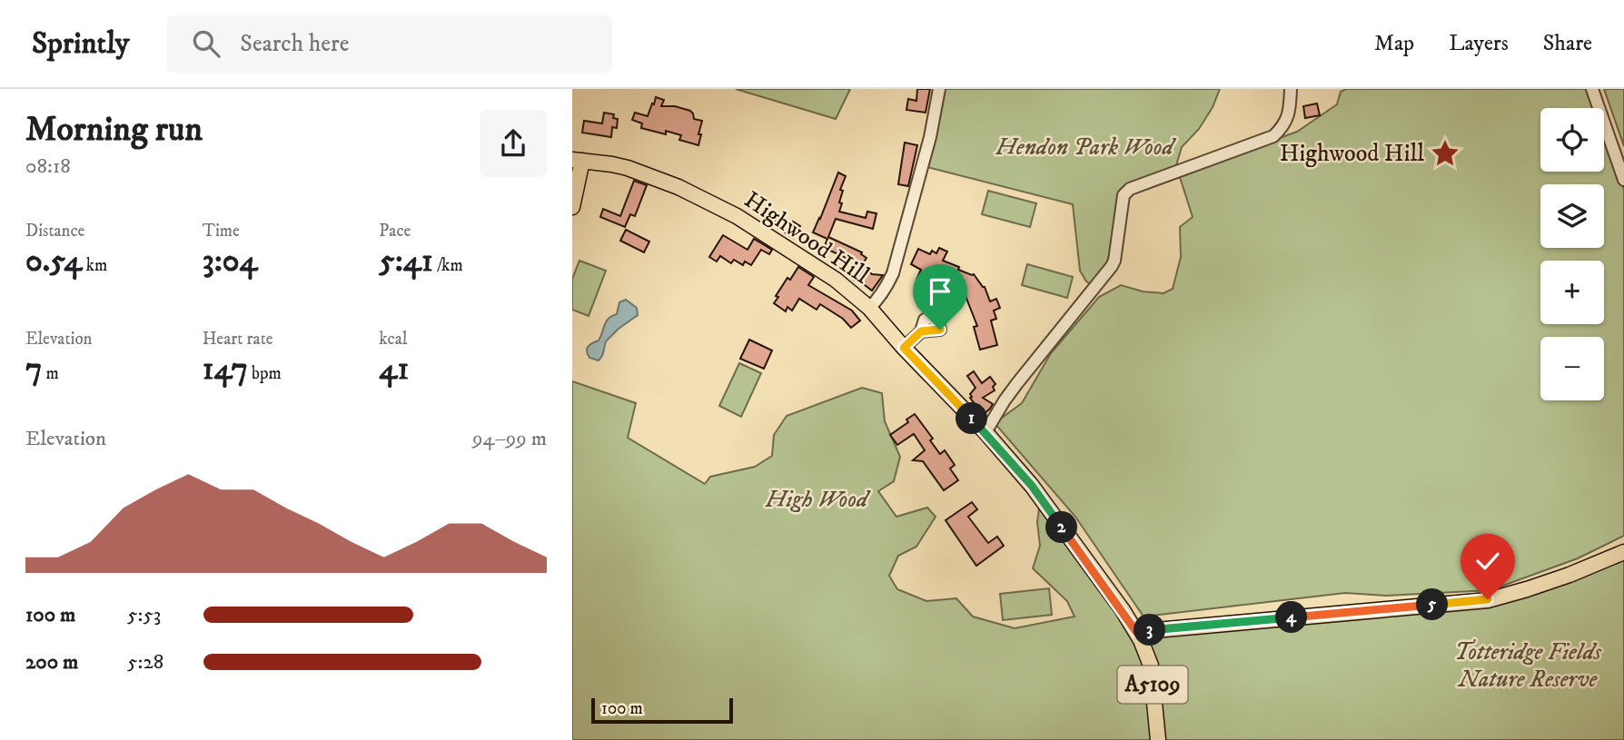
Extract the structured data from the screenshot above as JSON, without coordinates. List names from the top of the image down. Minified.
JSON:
{"streets":{"main road":["Highwood Hill","A5109"]},"crossings":[["Highwood Hill","A5109"]],"parks":["Hendon Park Wood","High Wood","Totteridge Fields Nature Reserve"],"places":{"place":["Highwood Hill"]},"scale_bar":"100 m","page":{"header":"Sprintly","search":"Search here","nav":["Map","Layers","Share"],"heading":["Morning run","08:18"],"map_buttons":["+","−"],"stats":[["Distance","0.54 km"],["Time","3:04"],["Pace","5:41 /km"],["Elevation","7 m"],["Heart rate","147 bpm"],["kcal","41"]],"pins":["1","2","5","4","3"],"chart":["Elevation","94–99 m"],"list":[{"name":"100 m","note":"5:53"},{"name":"200 m","note":"5:28"}],"scale":"100 m"}}
